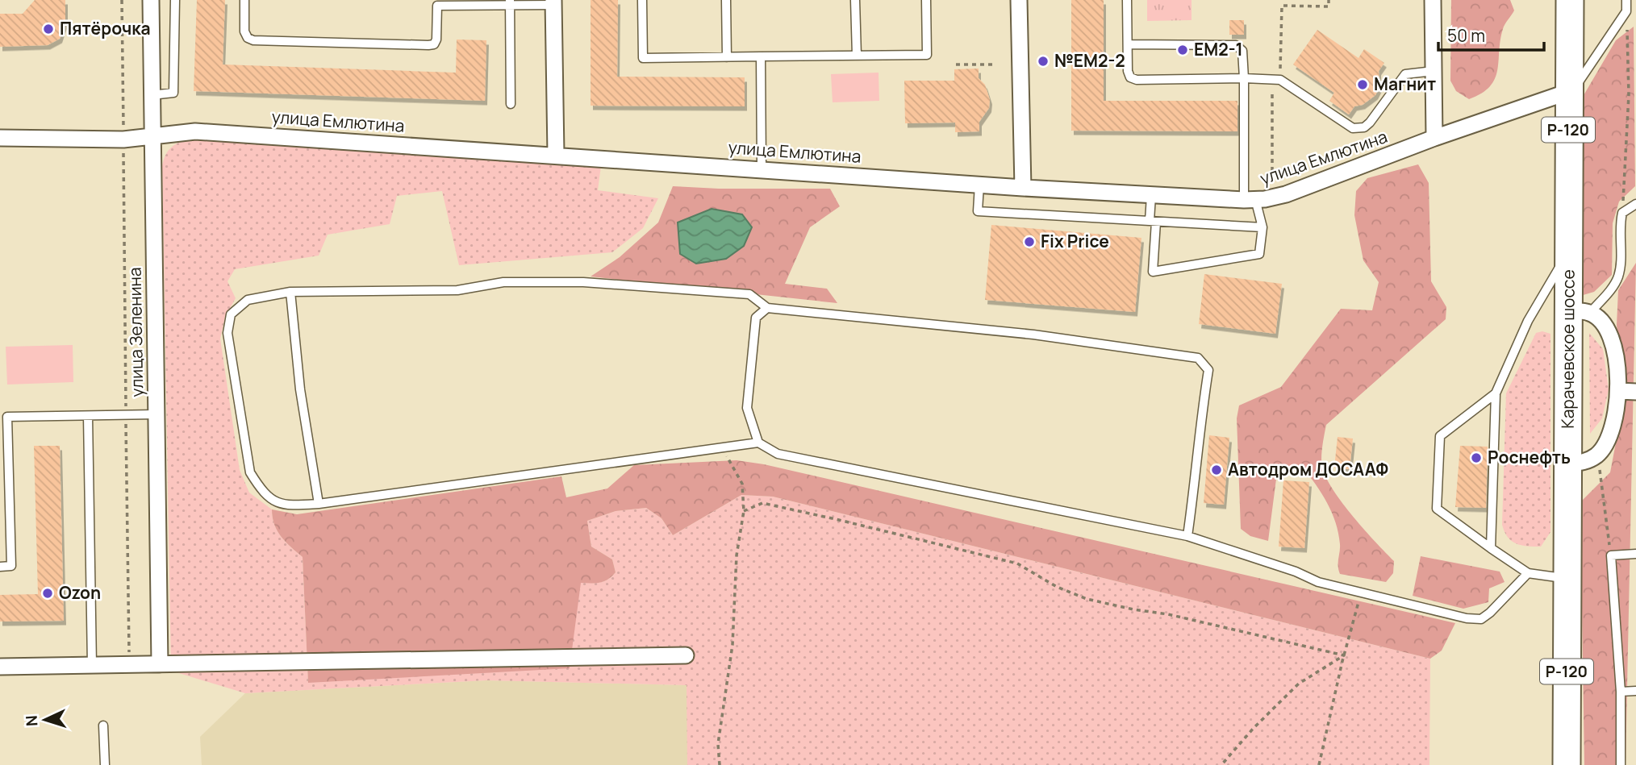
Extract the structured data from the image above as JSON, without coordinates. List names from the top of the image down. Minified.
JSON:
{"streets":{"highway":["Р-120","Карачевское шоссе"],"street":["улица Емлютина","улица Зеленина"]},"crossings":[["улица Емлютина","улица Зеленина"],["улица Емлютина","Карачевское шоссе"]],"places":["Пятёрочка","ЕМ2-1","№ЕМ2-2","Магнит","Fix Price","Роснефть","Автодром ДОСААФ","Ozon"],"scale_bar":"50 m","north":"left"}
